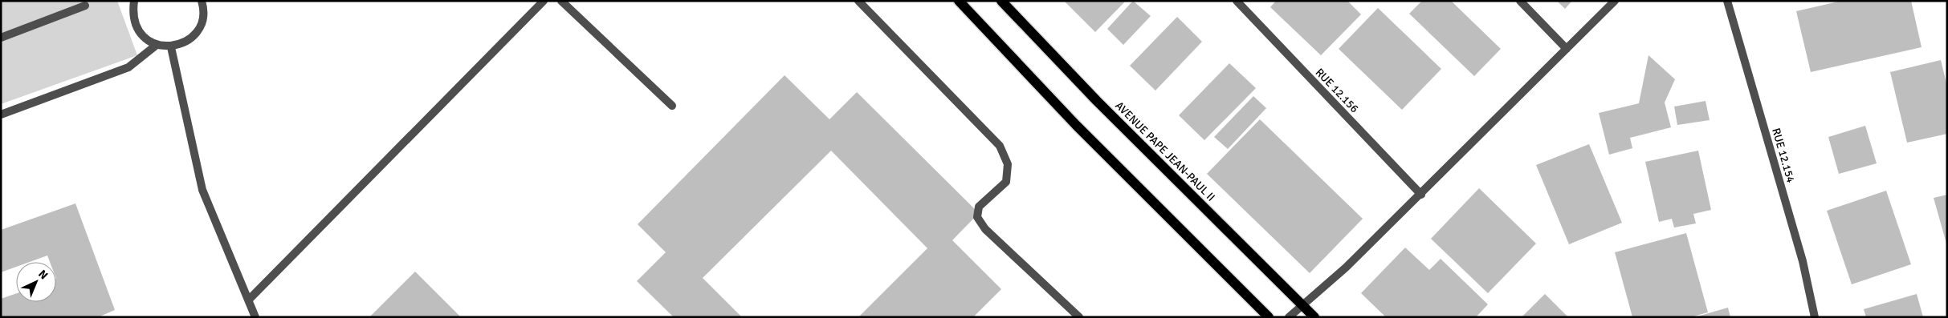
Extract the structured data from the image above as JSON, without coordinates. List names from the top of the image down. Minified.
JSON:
{"streets":{"main road":["AVENUE PAPE JEAN-PAUL II"],"street":["RUE 12.156","RUE 12.154"]},"north":"top right"}
